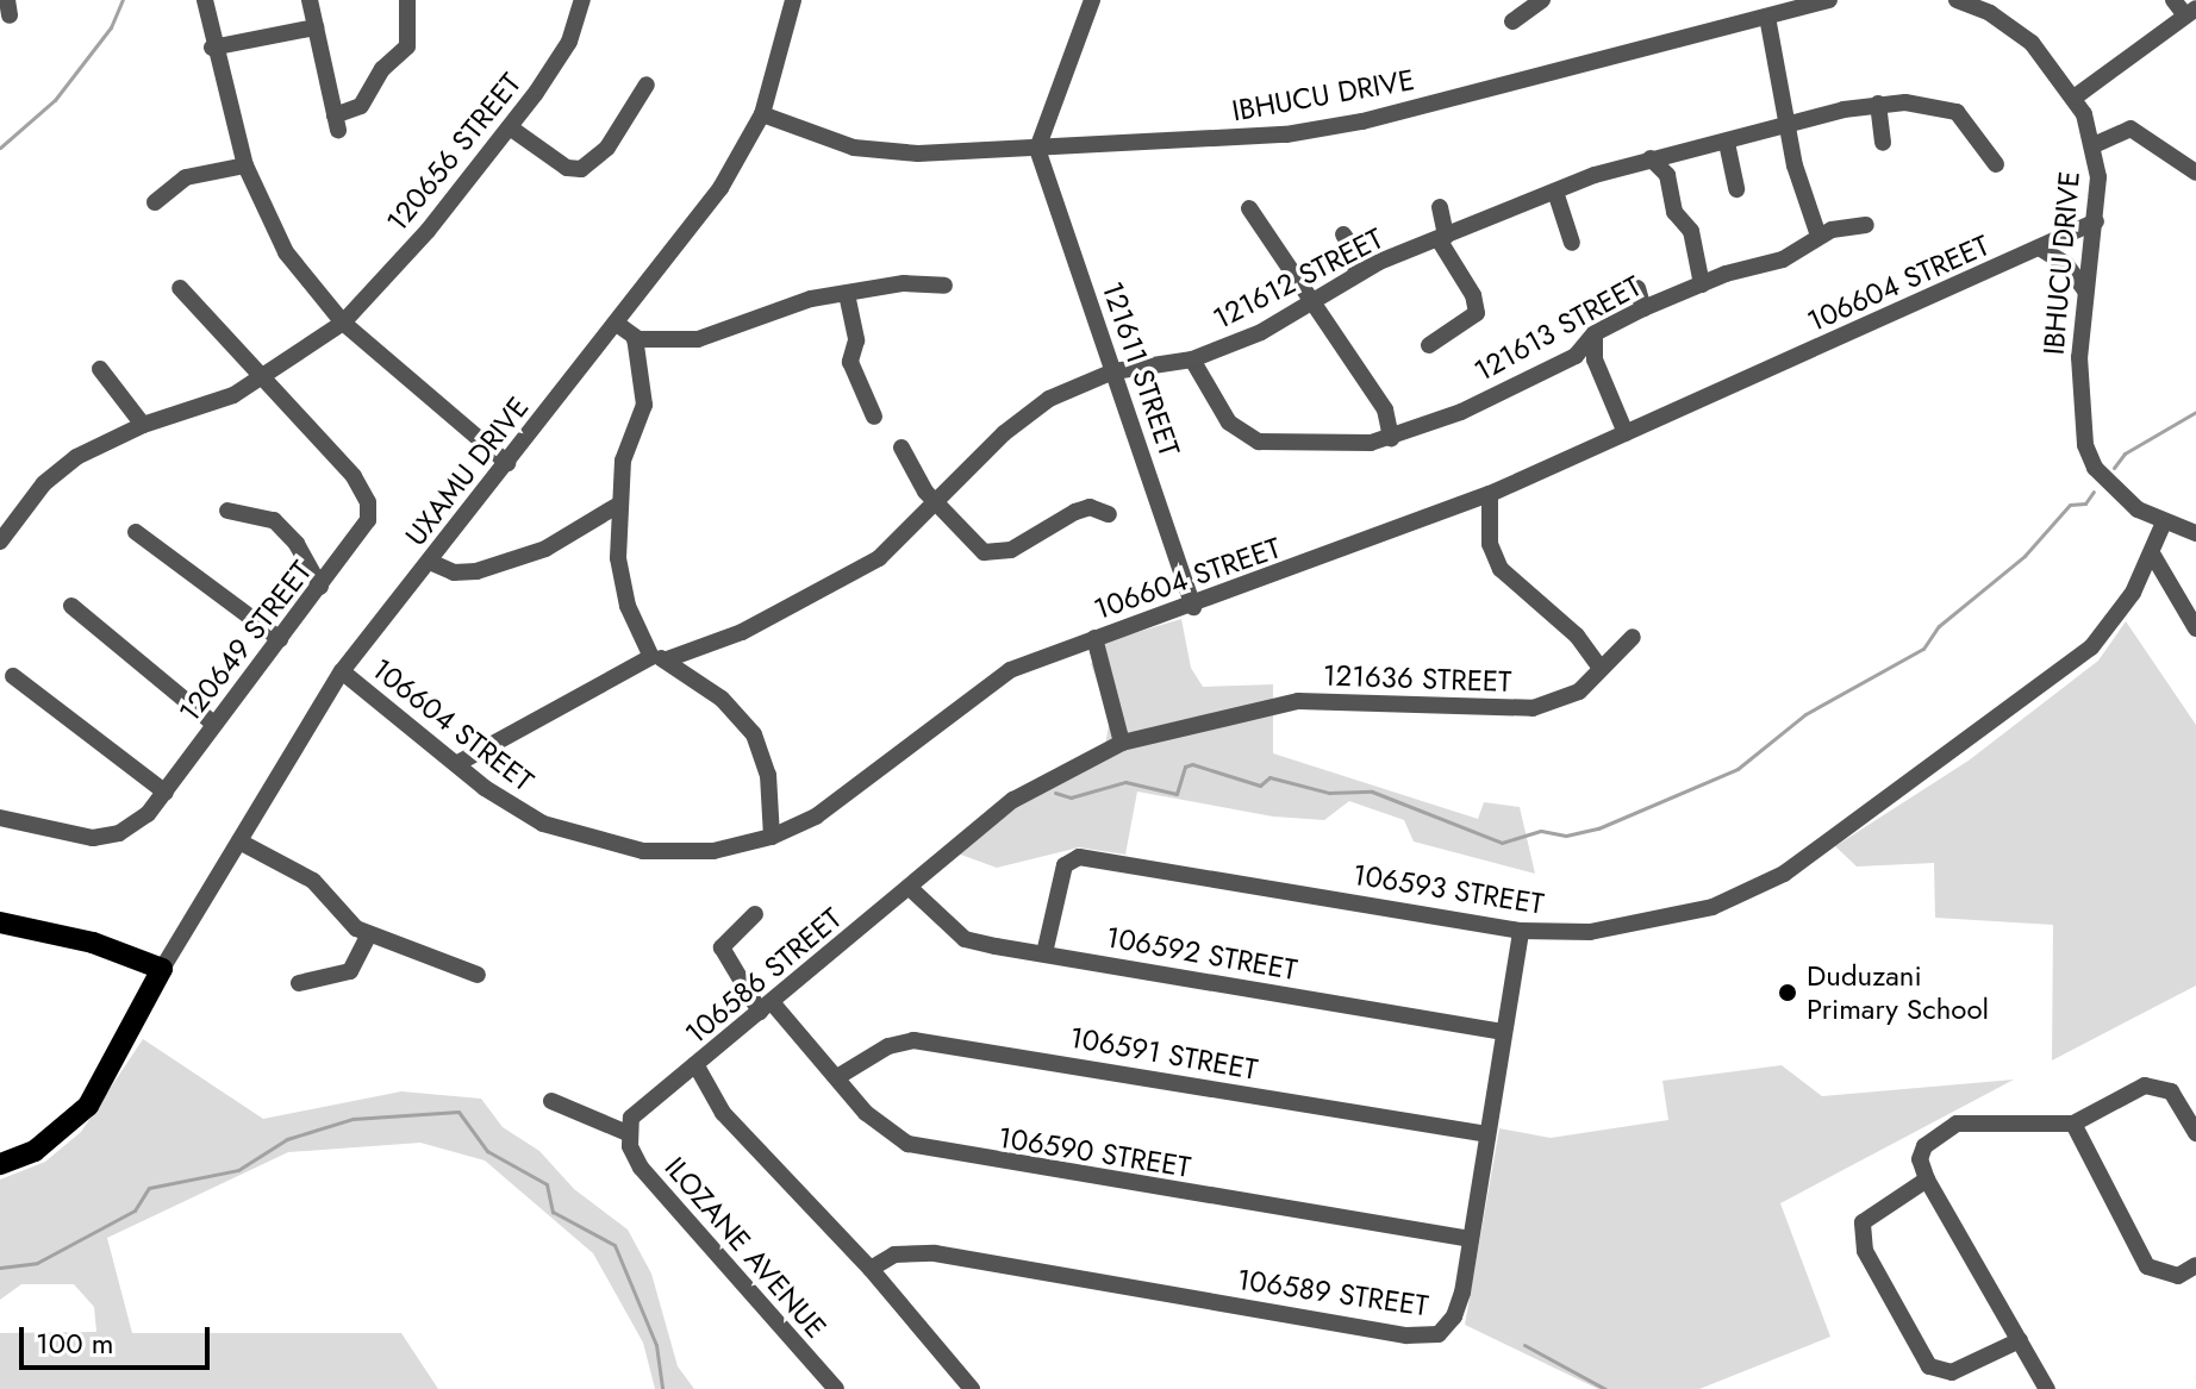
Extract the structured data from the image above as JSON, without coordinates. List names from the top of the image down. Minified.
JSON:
{"streets":{"street":["IBHUCU DRIVE","120656 STREET","121612 STREET","106604 STREET","121613 STREET","121611 STREET","UXAMU DRIVE","120649 STREET","121636 STREET","106593 STREET","106592 STREET","106586 STREET","106591 STREET","106590 STREET","ILOZANE AVENUE","106589 STREET"]},"crossings":[["IBHUCU DRIVE","106604 STREET"],["IBHUCU DRIVE","121611 STREET"],["IBHUCU DRIVE","UXAMU DRIVE"],["IBHUCU DRIVE","106593 STREET"],["120656 STREET","120649 STREET"],["121612 STREET","106604 STREET"],["121612 STREET","121613 STREET"],["121612 STREET","121611 STREET"],["106604 STREET","121611 STREET"],["106604 STREET","UXAMU DRIVE"],["121636 STREET","106586 STREET"],["106593 STREET","106592 STREET"],["106593 STREET","106589 STREET"],["106592 STREET","106586 STREET"],["106592 STREET","106589 STREET"],["106586 STREET","106590 STREET"],["106586 STREET","106589 STREET"],["106591 STREET","106590 STREET"],["106591 STREET","106589 STREET"],["106590 STREET","106589 STREET"]],"places":["Duduzani Primary School"],"scale_bar":"100 m"}
